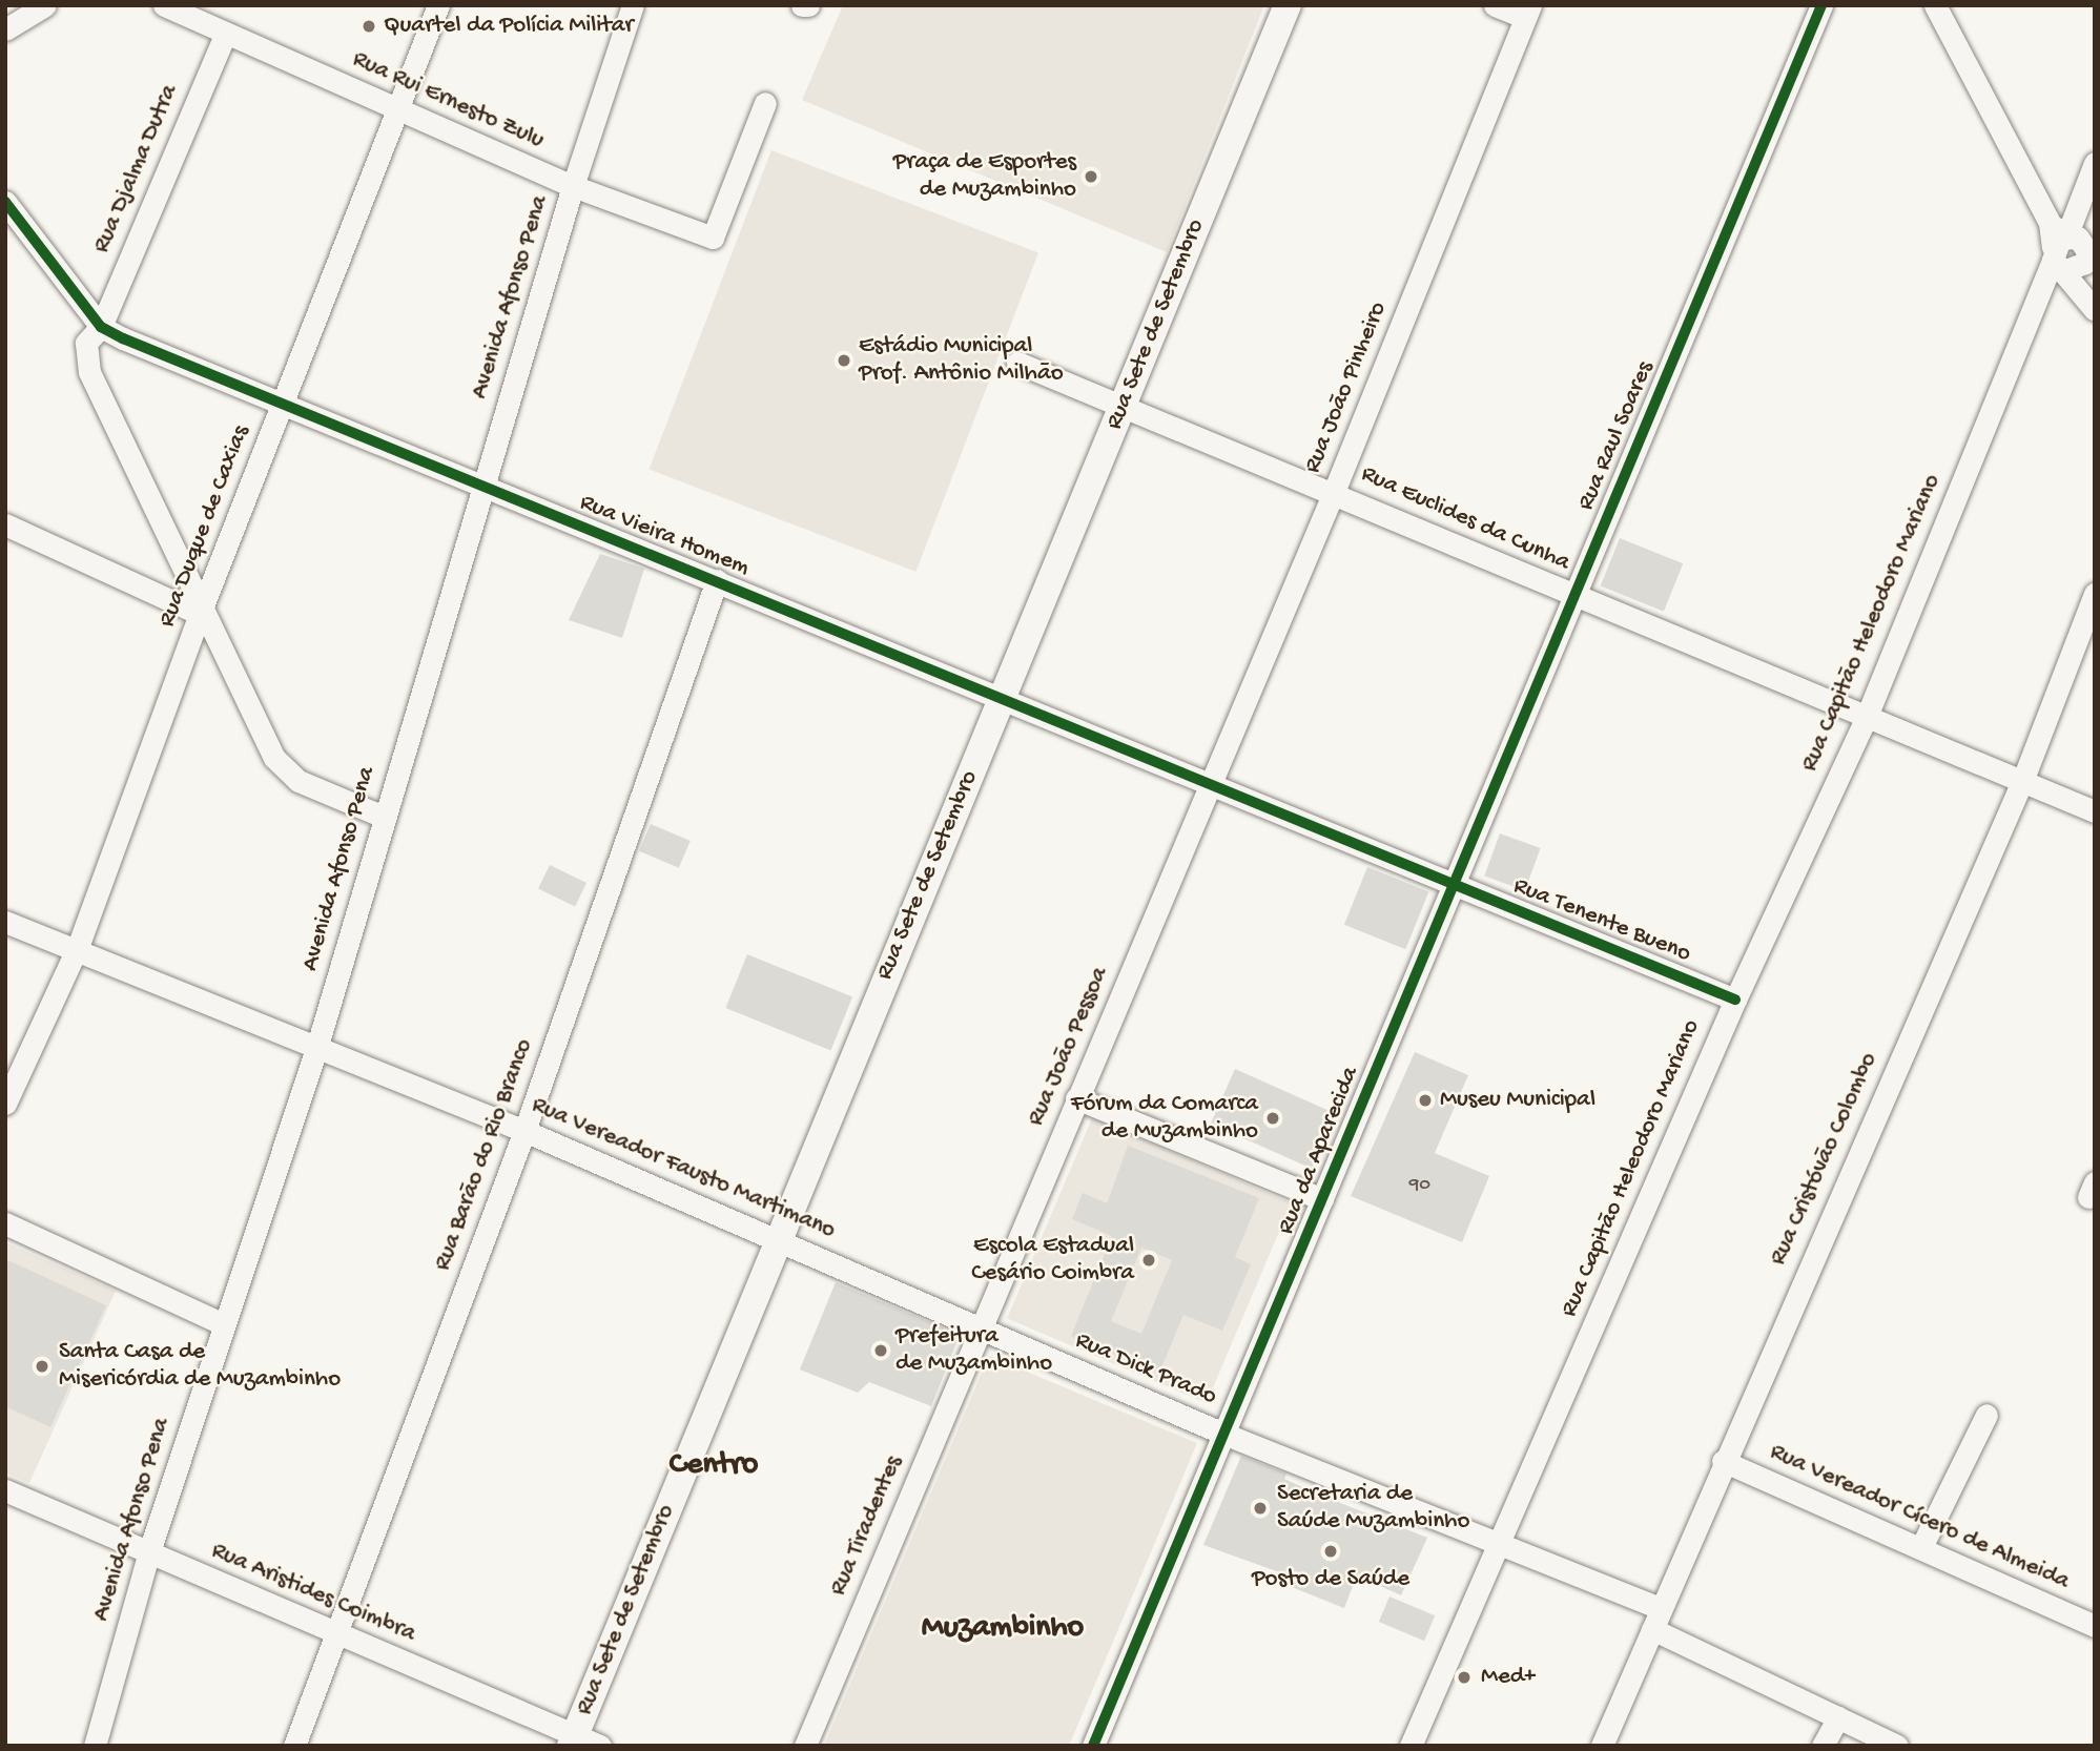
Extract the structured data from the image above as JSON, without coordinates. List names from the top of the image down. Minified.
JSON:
{"streets":{"main road":["Rua Sete de Setembro"],"street":["Rua Rui Ernesto Zulu","Rua Djalma Dutra","Avenida Afonso Pena","Rua João Pinheiro","Rua Raul Soares","Rua Euclides da Cunha","Rua Duque de Caxias","Rua Vieira Homem","Rua Capitão Heleodoro Mariano","Rua Tenente Bueno","Rua João Pessoa","Rua da Aparecida","Rua Barão do Rio Branco","Rua Cristóvão Colombo","Rua Vereador Fausto Martimano","Rua Dick Prado","Rua Vereador Cícero de Almeida","Rua Tiradentes","Rua Aristides Coimbra"]},"crossings":[["Rua Rui Ernesto Zulu","Rua Djalma Dutra"],["Rua Rui Ernesto Zulu","Avenida Afonso Pena"],["Rua Rui Ernesto Zulu","Rua Duque de Caxias"],["Rua Djalma Dutra","Avenida Afonso Pena"],["Rua Djalma Dutra","Rua Duque de Caxias"],["Rua Djalma Dutra","Rua Vieira Homem"],["Avenida Afonso Pena","Rua Vieira Homem"],["Avenida Afonso Pena","Rua Vereador Fausto Martimano"],["Avenida Afonso Pena","Rua Aristides Coimbra"],["Rua Sete de Setembro","Rua Euclides da Cunha"],["Rua Sete de Setembro","Rua Vieira Homem"],["Rua Sete de Setembro","Rua Vereador Fausto Martimano"],["Rua Sete de Setembro","Rua Aristides Coimbra"],["Rua João Pinheiro","Rua Euclides da Cunha"],["Rua João Pinheiro","Rua Vieira Homem"],["Rua João Pinheiro","Rua Tenente Bueno"],["Rua João Pinheiro","Rua João Pessoa"],["Rua Raul Soares","Rua Euclides da Cunha"],["Rua Raul Soares","Rua Tenente Bueno"],["Rua Raul Soares","Rua da Aparecida"],["Rua Euclides da Cunha","Rua Capitão Heleodoro Mariano"],["Rua Euclides da Cunha","Rua Cristóvão Colombo"],["Rua Duque de Caxias","Rua Vieira Homem"],["Rua Duque de Caxias","Rua Vereador Fausto Martimano"],["Rua Vieira Homem","Rua Tenente Bueno"],["Rua Vieira Homem","Rua João Pessoa"],["Rua Vieira Homem","Rua Barão do Rio Branco"],["Rua Capitão Heleodoro Mariano","Rua Tenente Bueno"],["Rua Capitão Heleodoro Mariano","Rua Dick Prado"],["Rua Tenente Bueno","Rua João Pessoa"],["Rua Tenente Bueno","Rua da Aparecida"],["Rua João Pessoa","Rua Vereador Fausto Martimano"],["Rua João Pessoa","Rua Dick Prado"],["Rua João Pessoa","Rua Tiradentes"],["Rua da Aparecida","Rua Dick Prado"],["Rua Barão do Rio Branco","Rua Vereador Fausto Martimano"],["Rua Barão do Rio Branco","Rua Aristides Coimbra"],["Rua Cristóvão Colombo","Rua Dick Prado"],["Rua Cristóvão Colombo","Rua Vereador Cícero de Almeida"],["Rua Vereador Fausto Martimano","Rua Dick Prado"],["Rua Vereador Fausto Martimano","Rua Tiradentes"],["Rua Dick Prado","Rua Tiradentes"]],"districts":["Centro","Muzambinho"],"places":["Quartel da Polícia Militar","Praça de Esportes de Muzambinho","Estádio Municipal Prof. Antônio Milhão","Museu Municipal","Fórum da Comarca de Muzambinho","Escola Estadual Cesário Coimbra","Prefeitura de Muzambinho","Santa Casa de Misericórdia de Muzambinho","Secretaria de Saúde Muzambinho","Posto de Saúde","Med+"],"house_numbers":["90"]}
